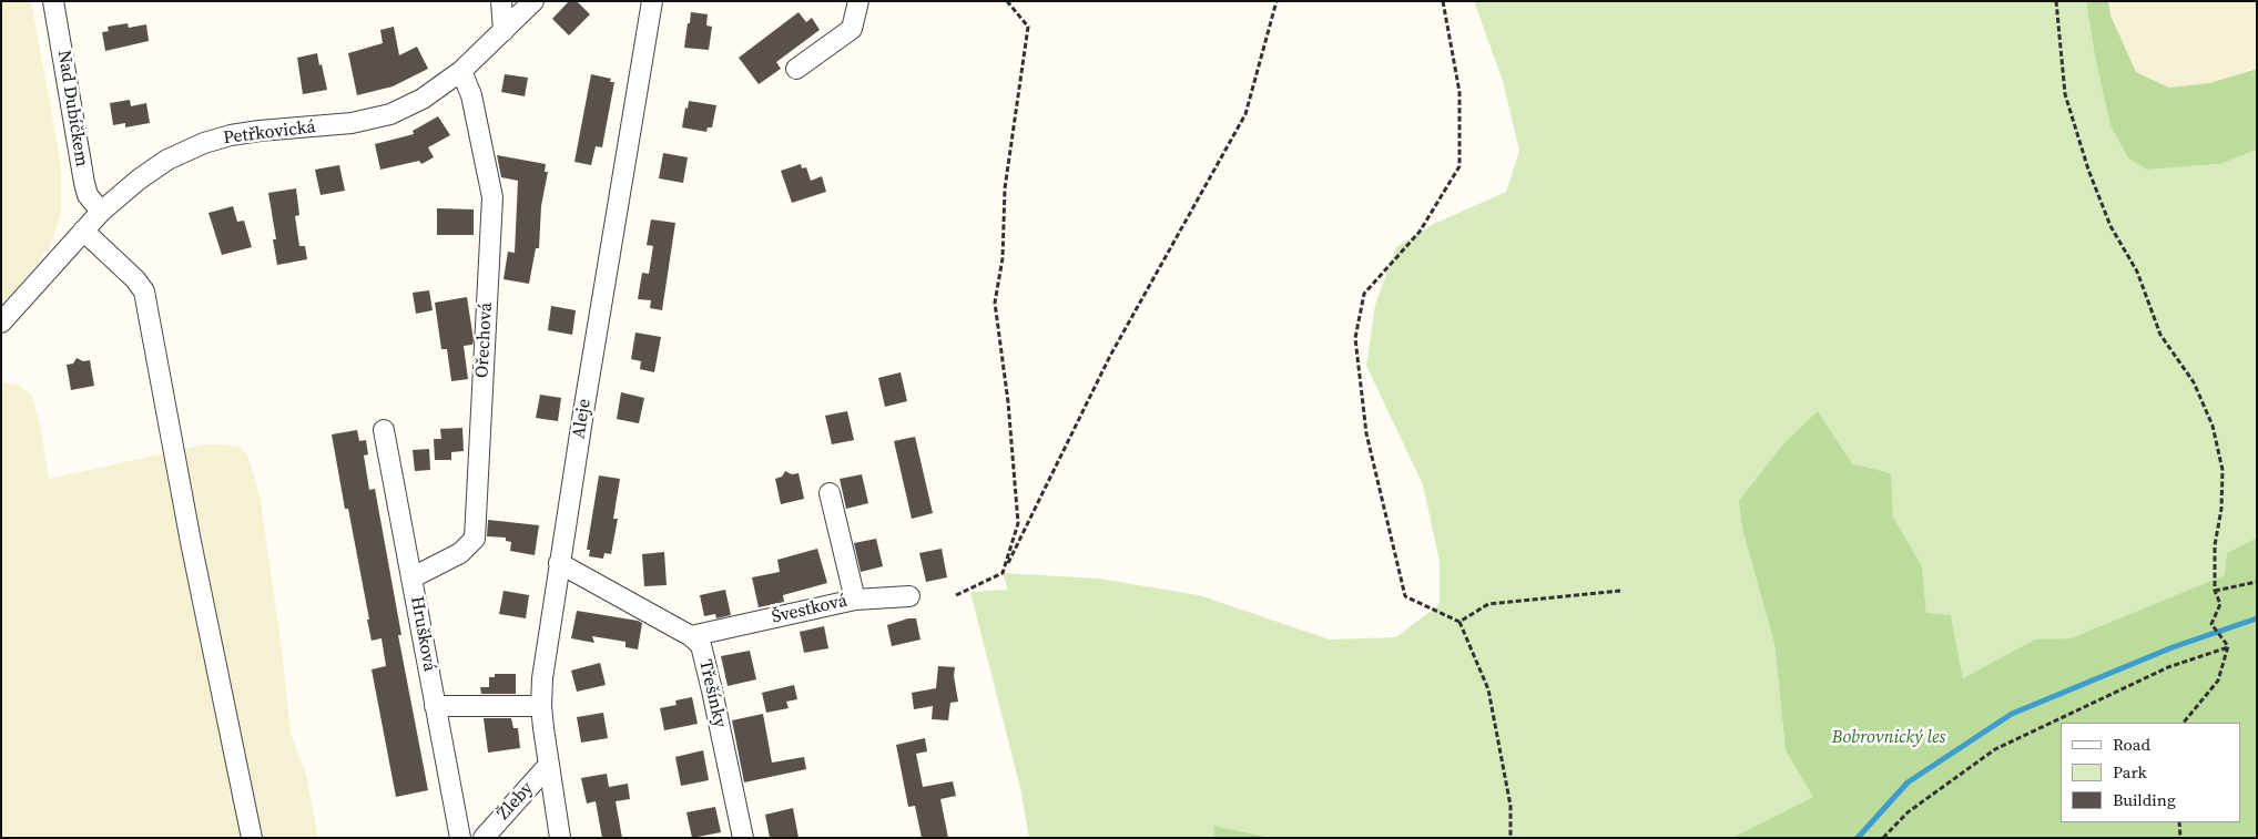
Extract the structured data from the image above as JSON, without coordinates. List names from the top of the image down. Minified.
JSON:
{"streets":{"street":["Nad Dubíčkem","Petřkovická","Ořechová","Aleje","Švestková","Hrušková","Třešínky","Žleby"]},"crossings":[["Nad Dubíčkem","Petřkovická"],["Petřkovická","Ořechová"],["Ořechová","Hrušková"],["Aleje","Třešínky"],["Aleje","Žleby"],["Švestková","Třešínky"]],"parks":["Bobrovnický les"],"legend":["Road","Park","Building"]}
